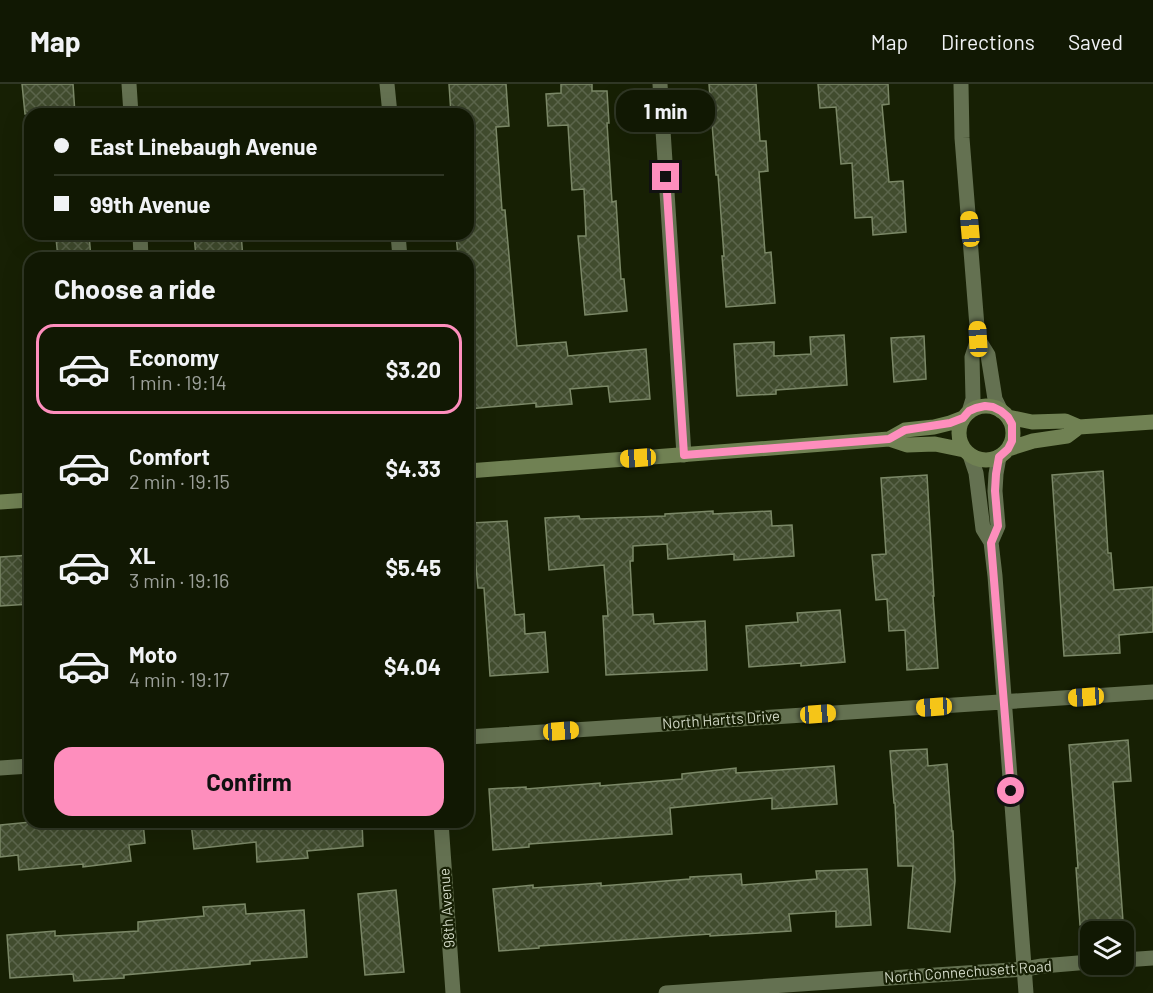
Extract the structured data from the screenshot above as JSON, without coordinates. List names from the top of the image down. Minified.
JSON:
{"streets":{"street":["North Hartts Drive","98th Avenue","North Connechusett Road"]},"page":{"header":"Map","nav":["Map","Directions","Saved"],"bubble":"1 min","banner":["East Linebaugh Avenue","99th Avenue"],"heading":"Choose a ride","list":[{"name":"Economy","note":"1 min · 19:14","value":"$3.20"},{"name":"Comfort","note":"2 min · 19:15","value":"$4.33"},{"name":"XL","note":"3 min · 19:16","value":"$5.45"},{"name":"Moto","note":"4 min · 19:17","value":"$4.04"}],"buttons":"Confirm"}}
